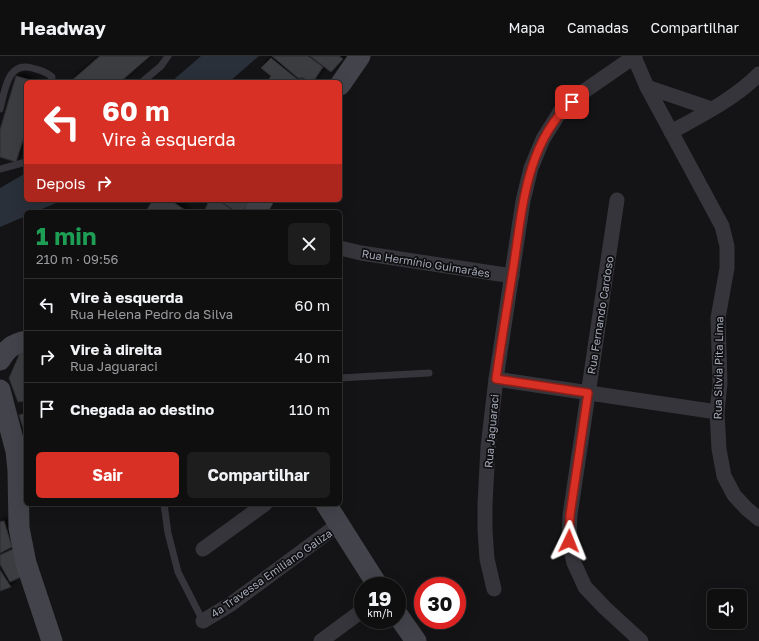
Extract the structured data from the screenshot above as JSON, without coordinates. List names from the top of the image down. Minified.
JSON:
{"streets":{"street":["Rua Hermínio Guimarães","Rua Fernando Cardoso","Rua Silvia Pita Lima","Rua Jaguaraci","4ª Travessa Emiliano Galiza"]},"crossings":[["Rua Hermínio Guimarães","Rua Jaguaraci"],["Rua Silvia Pita Lima","Rua Jaguaraci"]],"page":{"header":"Headway","nav":["Mapa","Camadas","Compartilhar"],"turn":["60 m","Vire à esquerda"],"then":"Depois","heading":["1 min","210 m · 09:56"],"list":[{"name":"Vire à esquerda","note":"Rua Helena Pedro da Silva","value":"60 m"},{"name":"Vire à direita","note":"Rua Jaguaraci","value":"40 m"},{"name":"Chegada ao destino","value":"110 m"}],"buttons":["Sair","Compartilhar"],"speed":"19 km/h","limit":"30"}}
